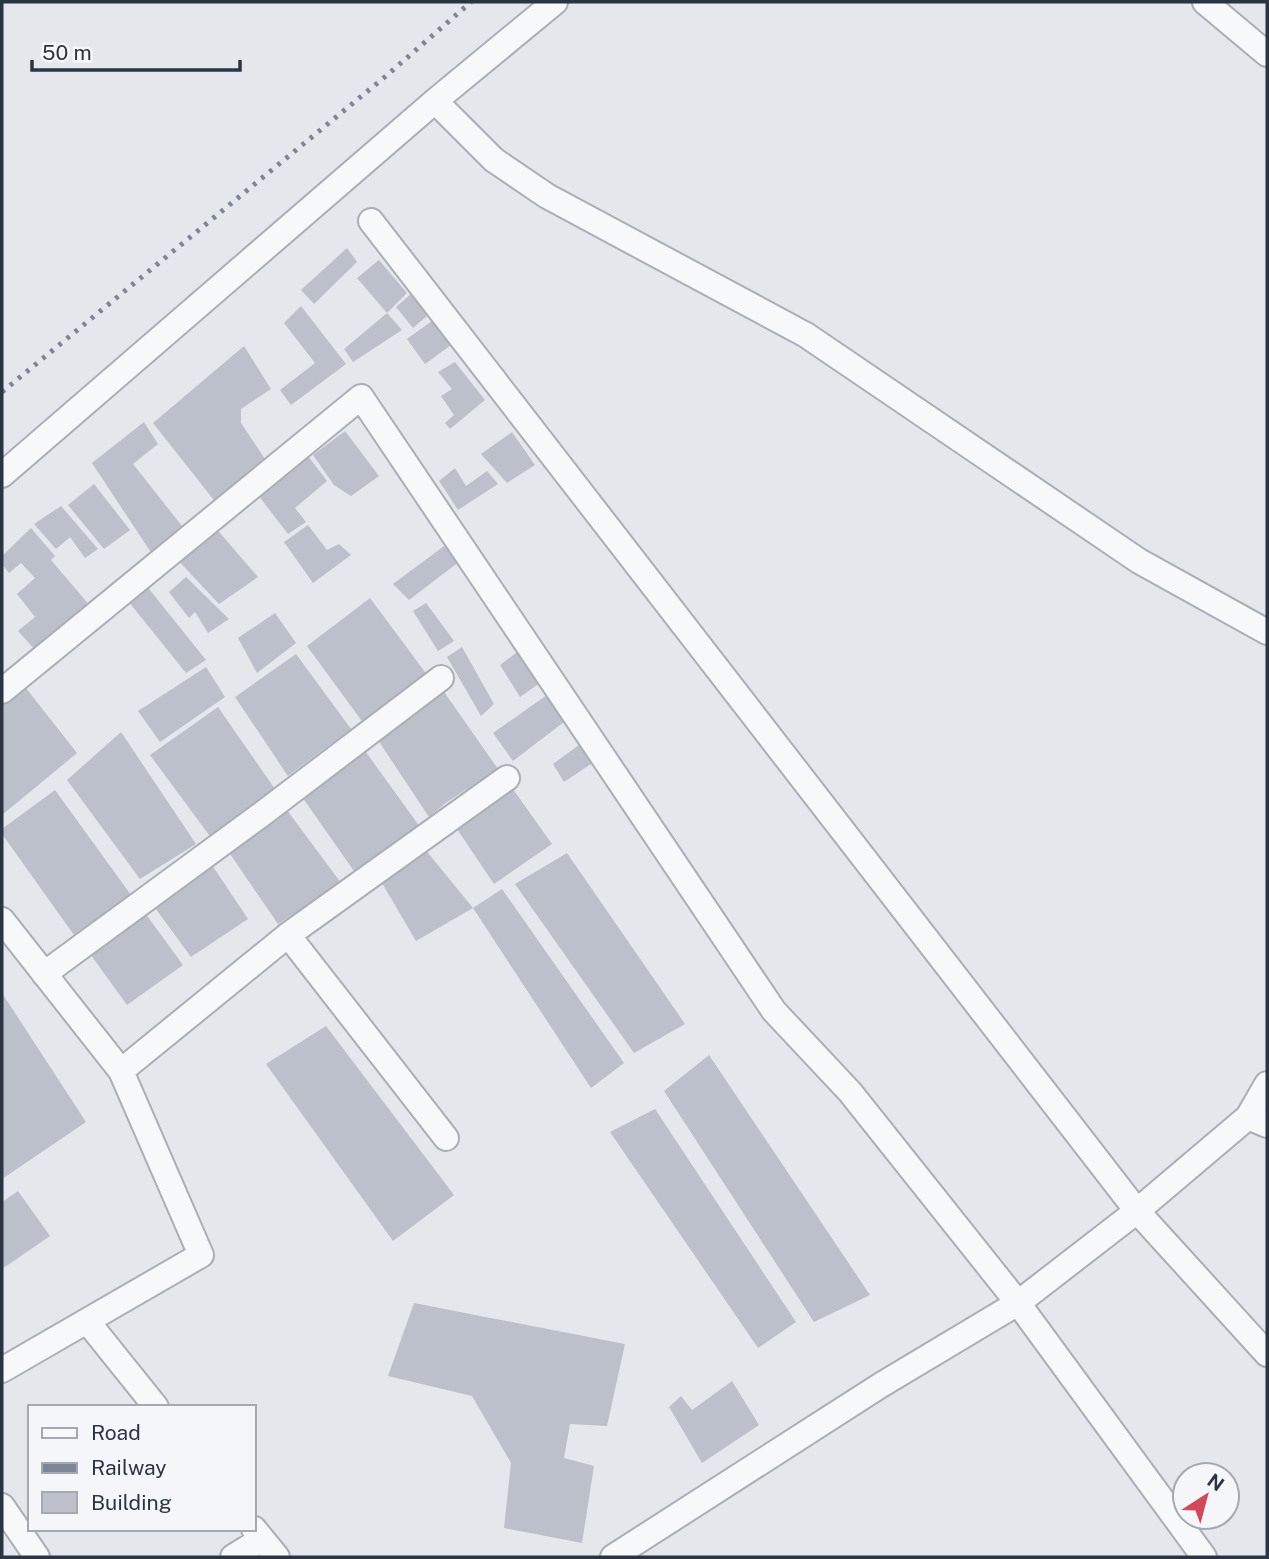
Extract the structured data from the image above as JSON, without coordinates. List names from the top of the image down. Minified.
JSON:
{"legend":["Road","Railway","Building"],"scale_bar":"50 m","north":"top right"}
